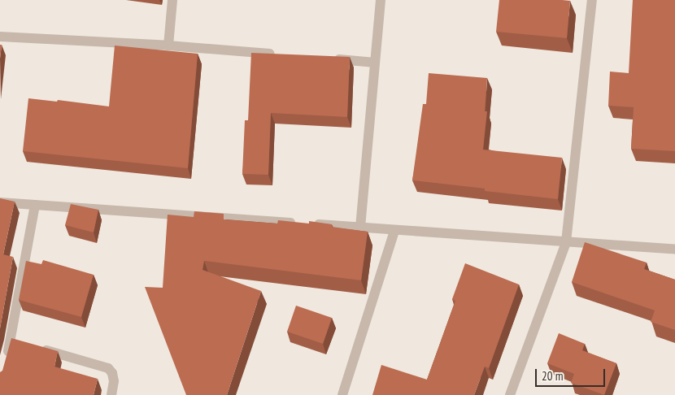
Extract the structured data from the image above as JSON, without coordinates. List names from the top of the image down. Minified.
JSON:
{"scale_bar":"20 m"}
